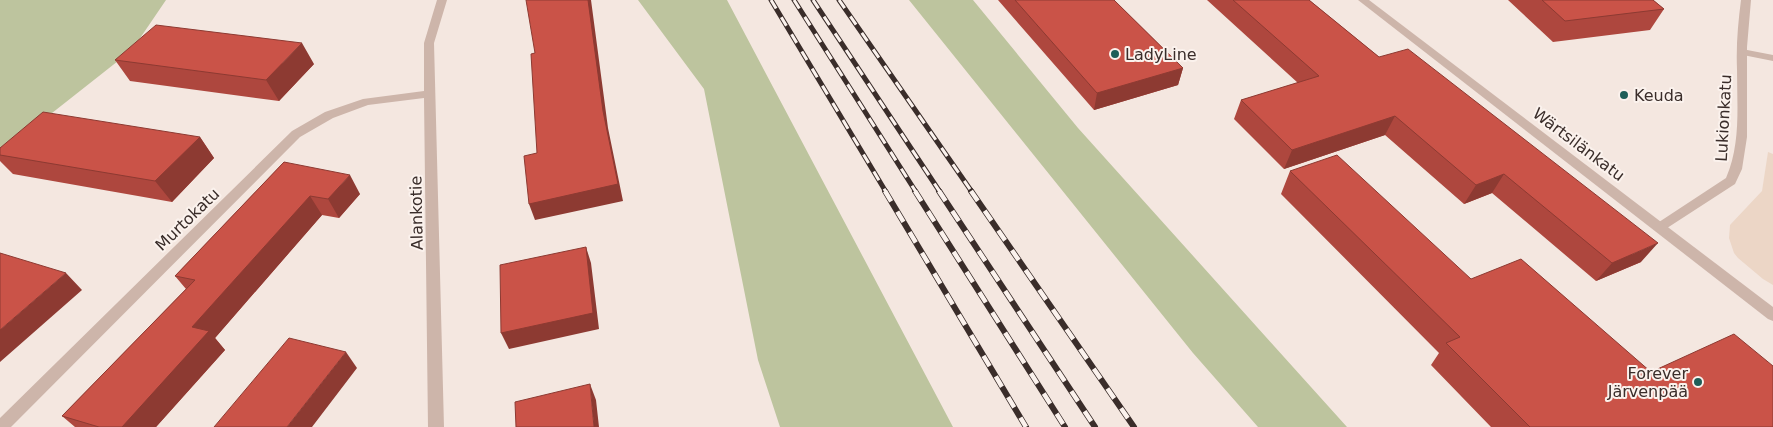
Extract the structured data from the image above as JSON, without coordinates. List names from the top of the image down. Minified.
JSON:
{"streets":{"street":["Lukionkatu","Wärtsilänkatu","Alankotie","Murtokatu"]},"crossings":[["Lukionkatu","Wärtsilänkatu"],["Alankotie","Murtokatu"]],"places":["LadyLine","Keuda","Forever Järvenpää"]}
